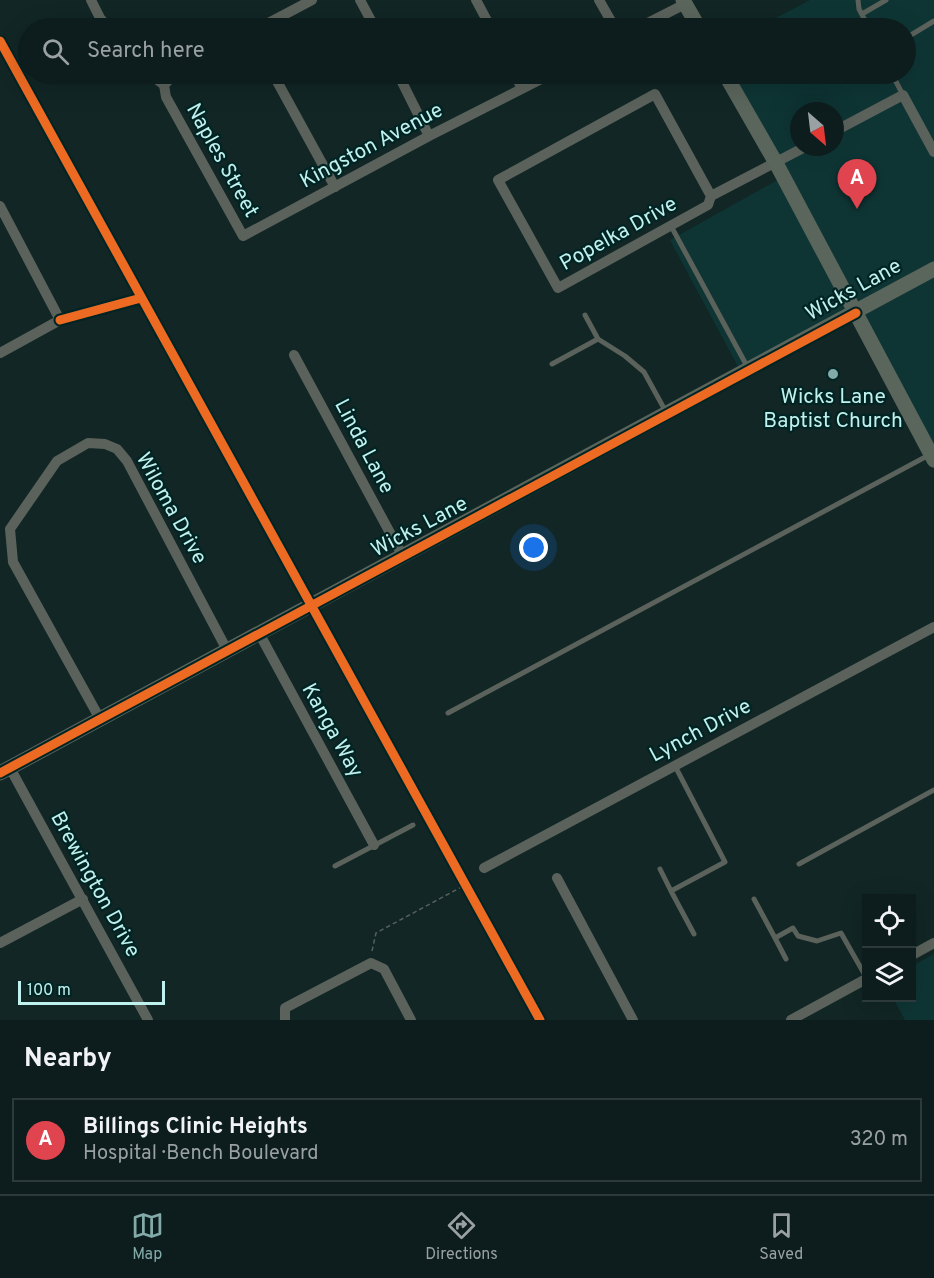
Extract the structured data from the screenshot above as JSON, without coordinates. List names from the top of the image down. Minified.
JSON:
{"streets":{"street":["Kingston Avenue","Naples Street","Popelka Drive","Wicks Lane","Linda Lane","Wiloma Drive","Kanga Way","Lynch Drive","Brewington Drive"]},"crossings":[["Kingston Avenue","Naples Street"],["Wicks Lane","Linda Lane"],["Wicks Lane","Wiloma Drive"],["Wicks Lane","Kanga Way"],["Wicks Lane","Brewington Drive"]],"places":["Wicks Lane Baptist Church"],"scale_bar":"100 m","north":"bottom right","page":{"search":"Search here","pins":"A","scale":"100 m","heading":"Nearby","list":[{"mark":"A","name":"Billings Clinic Heights","note":"Hospital · Bench Boulevard","value":"320 m"}],"nav":["Map","Directions","Saved"]}}
